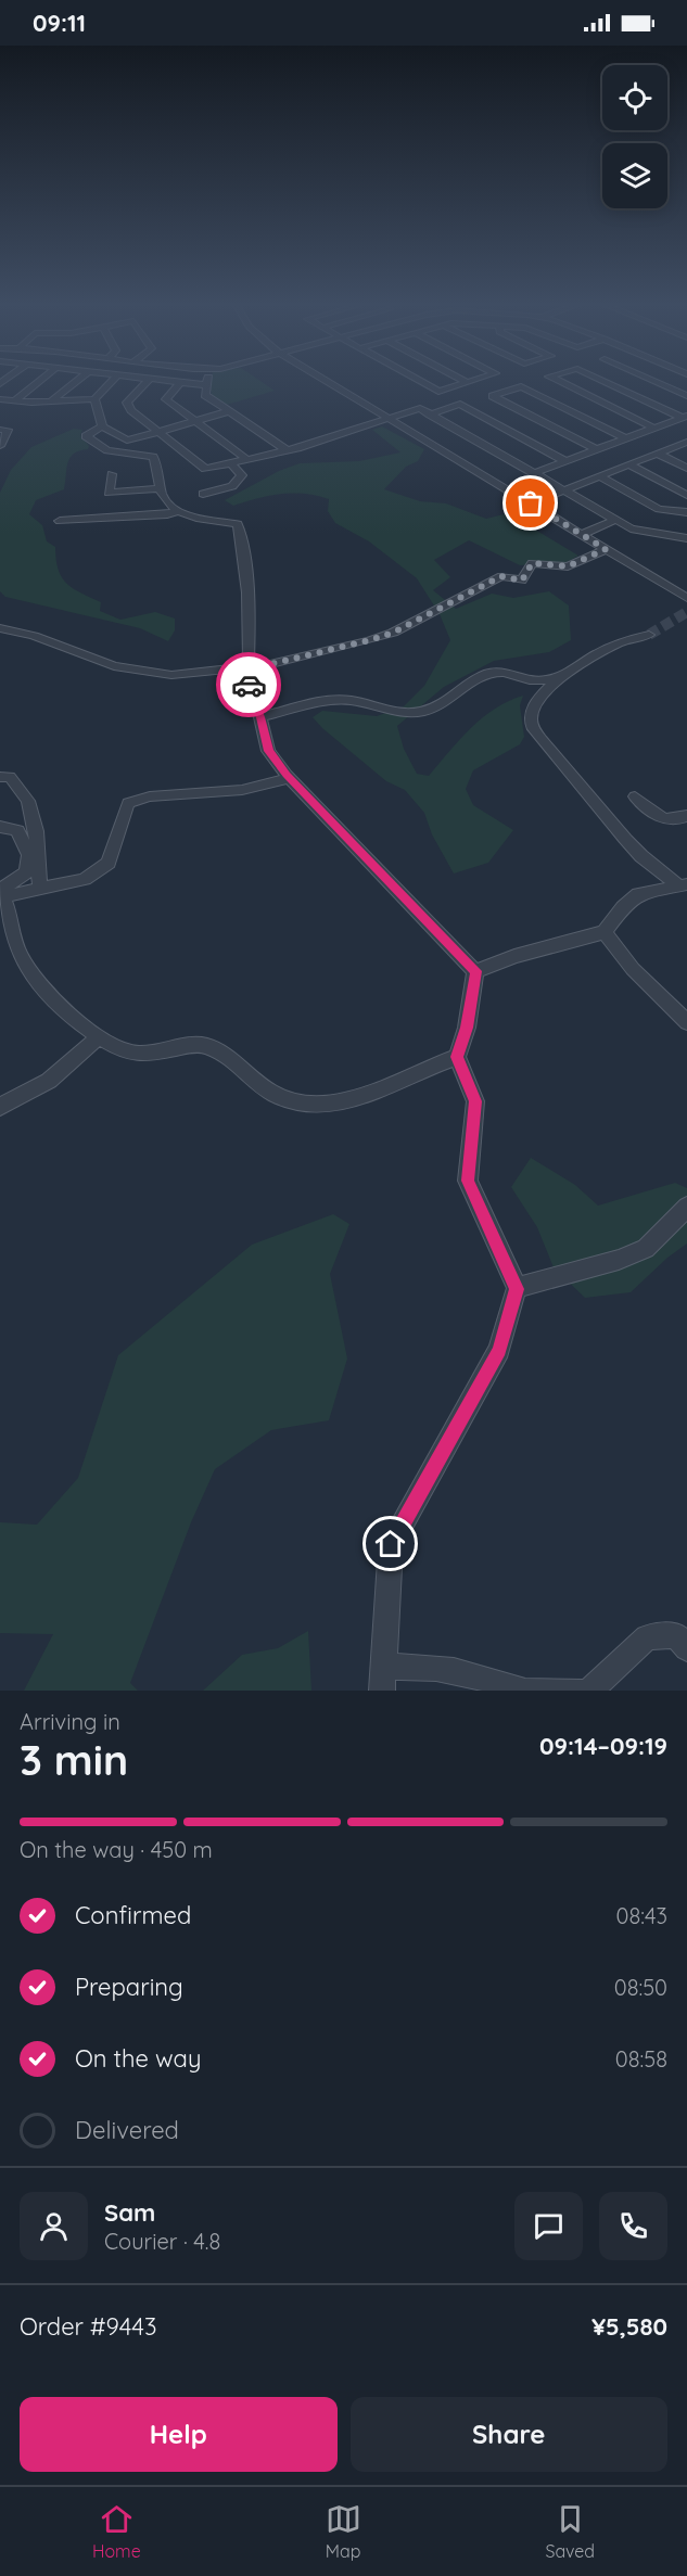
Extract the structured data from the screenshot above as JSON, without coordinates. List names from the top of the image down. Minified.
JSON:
{"page":{"status":"09:11","heading":["3 min","Arriving in","09:14–09:19"],"panel":["Sam","Courier · 4.8","Order #9443","¥5,580"],"bar":"On the way · 450 m","list":[["Confirmed","08:43"],["Preparing","08:50"],["On the way","08:58"],"Delivered"],"buttons":["Help","Share"],"tabs":["Home","Map","Saved"]}}
